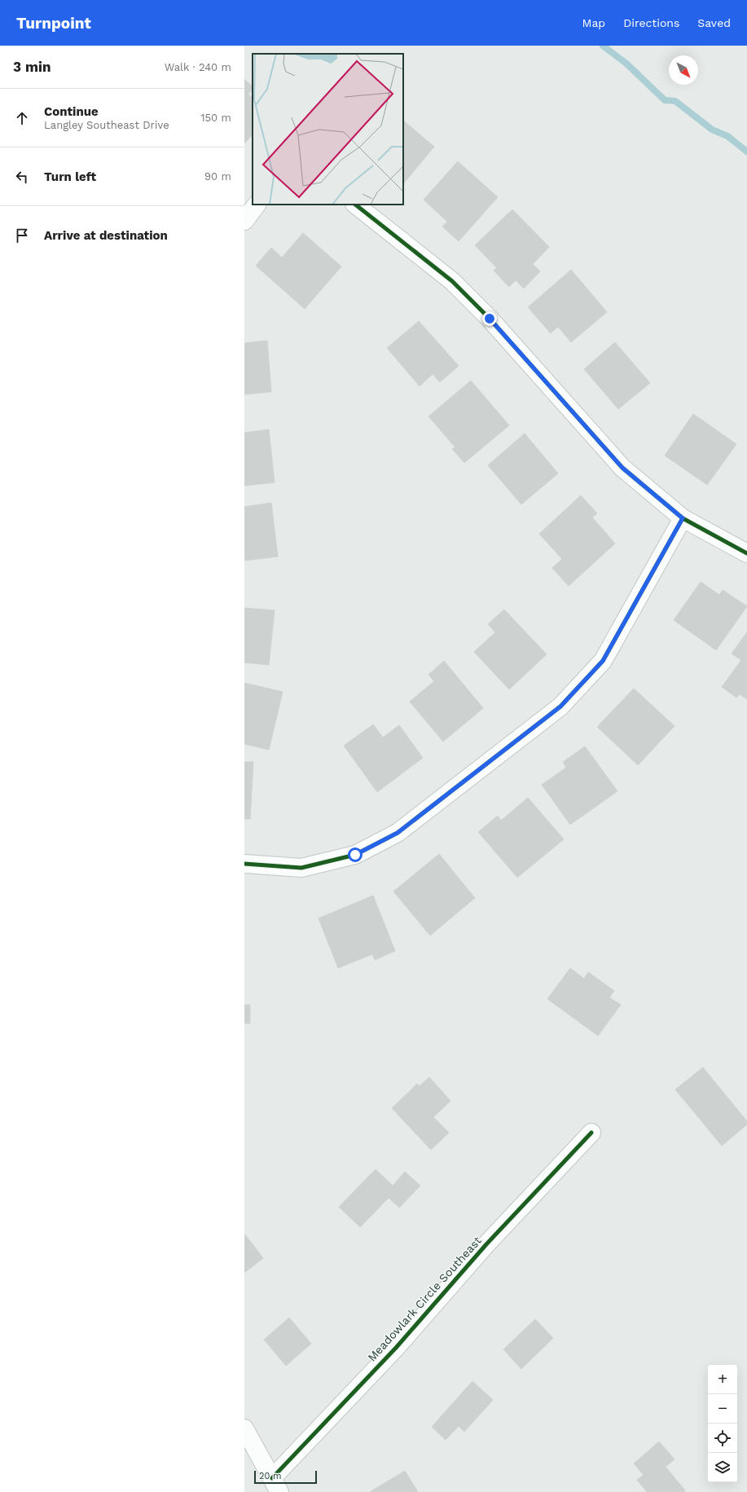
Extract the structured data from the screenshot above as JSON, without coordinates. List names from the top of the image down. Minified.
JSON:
{"streets":{"street":["Meadowlark Circle Southeast"]},"scale_bar":"20 m","north":"bottom right","page":{"header":"Turnpoint","nav":["Map","Directions","Saved"],"heading":["3 min","Walk · 240 m"],"list":[["Continue","Langley Southeast Drive","150 m"],["Turn left","90 m"],"Arrive at destination"],"map_buttons":["+","−"],"scale":"20 m"}}
